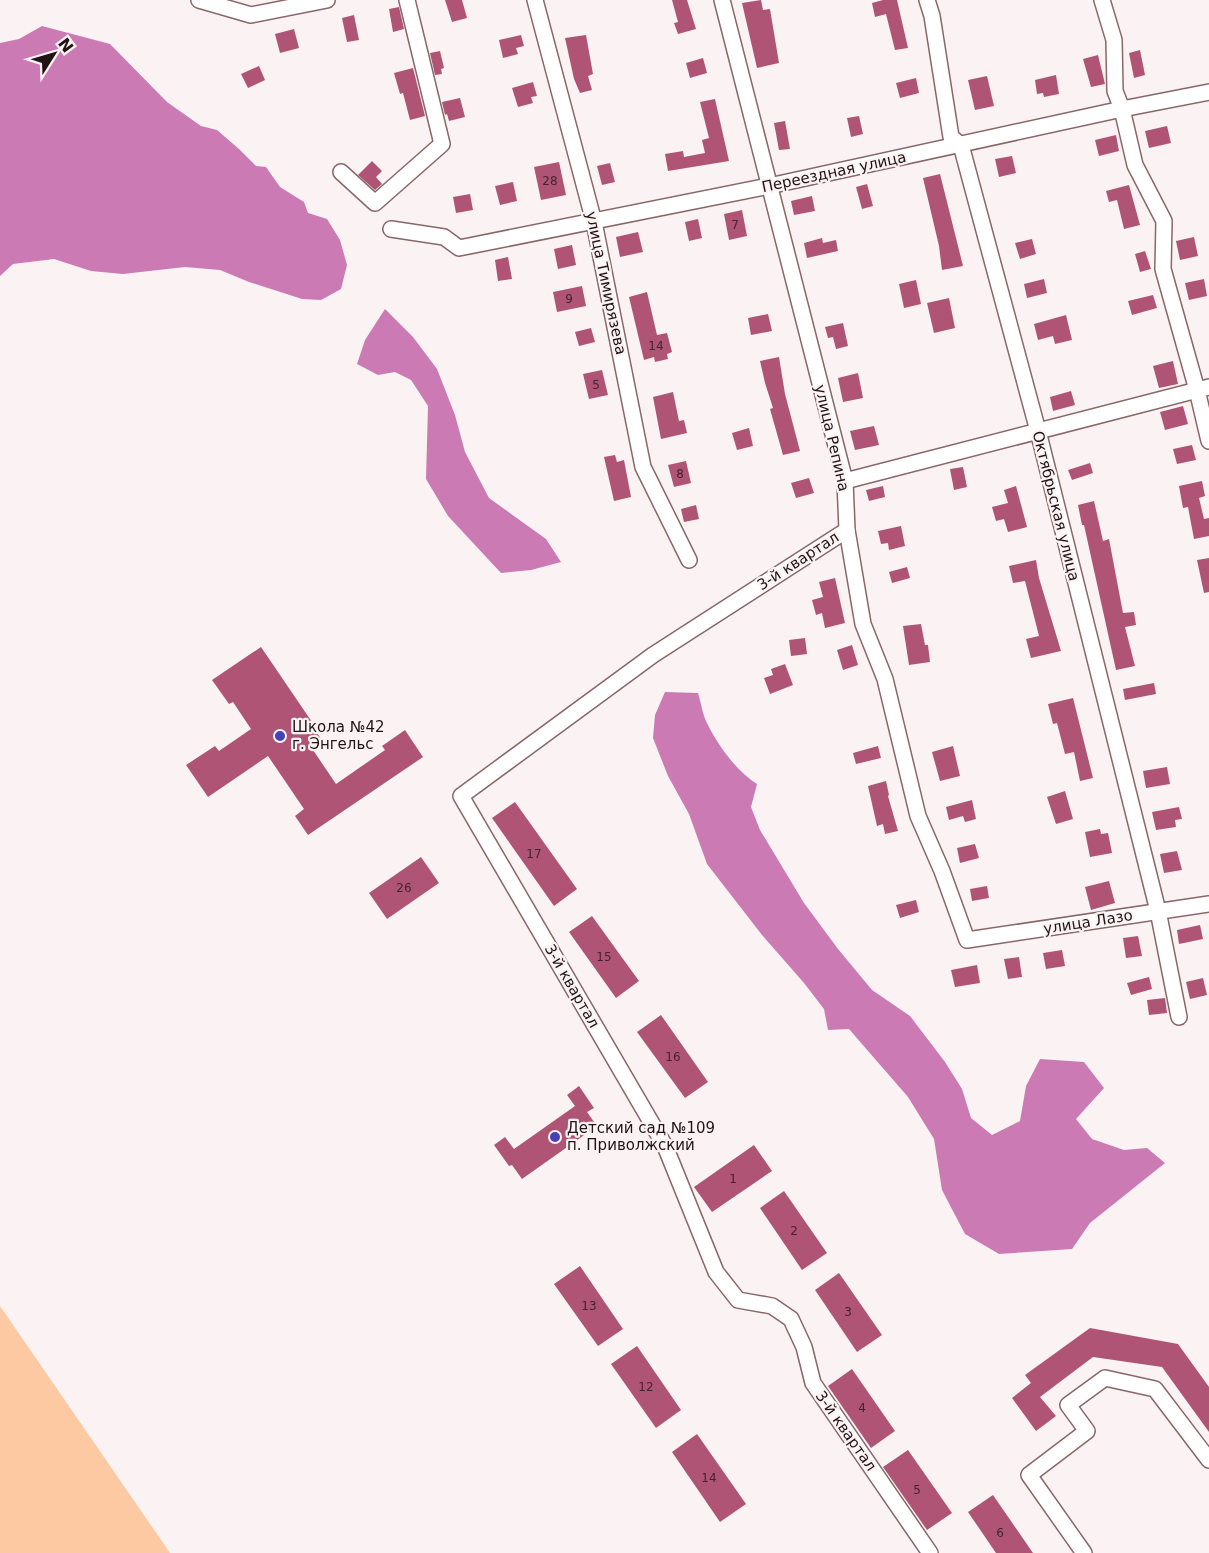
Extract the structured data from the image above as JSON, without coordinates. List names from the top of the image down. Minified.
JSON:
{"streets":{"street":["Переездная улица","улица Тимирязева","улица Репина","Октябрьская улица","3-й квартал","улица Лазо"]},"crossings":[["Переездная улица","улица Тимирязева"],["Переездная улица","улица Репина"],["Переездная улица","Октябрьская улица"],["улица Репина","3-й квартал"],["улица Репина","улица Лазо"],["Октябрьская улица","улица Лазо"]],"places":["Школа №42 г. Энгельс","Детский сад №109 п. Приволжский"],"house_numbers":["28","7","9","14","5","8","17","26","15","16","1","2","13","3","12","4","14","5","6"],"north":"top right"}
